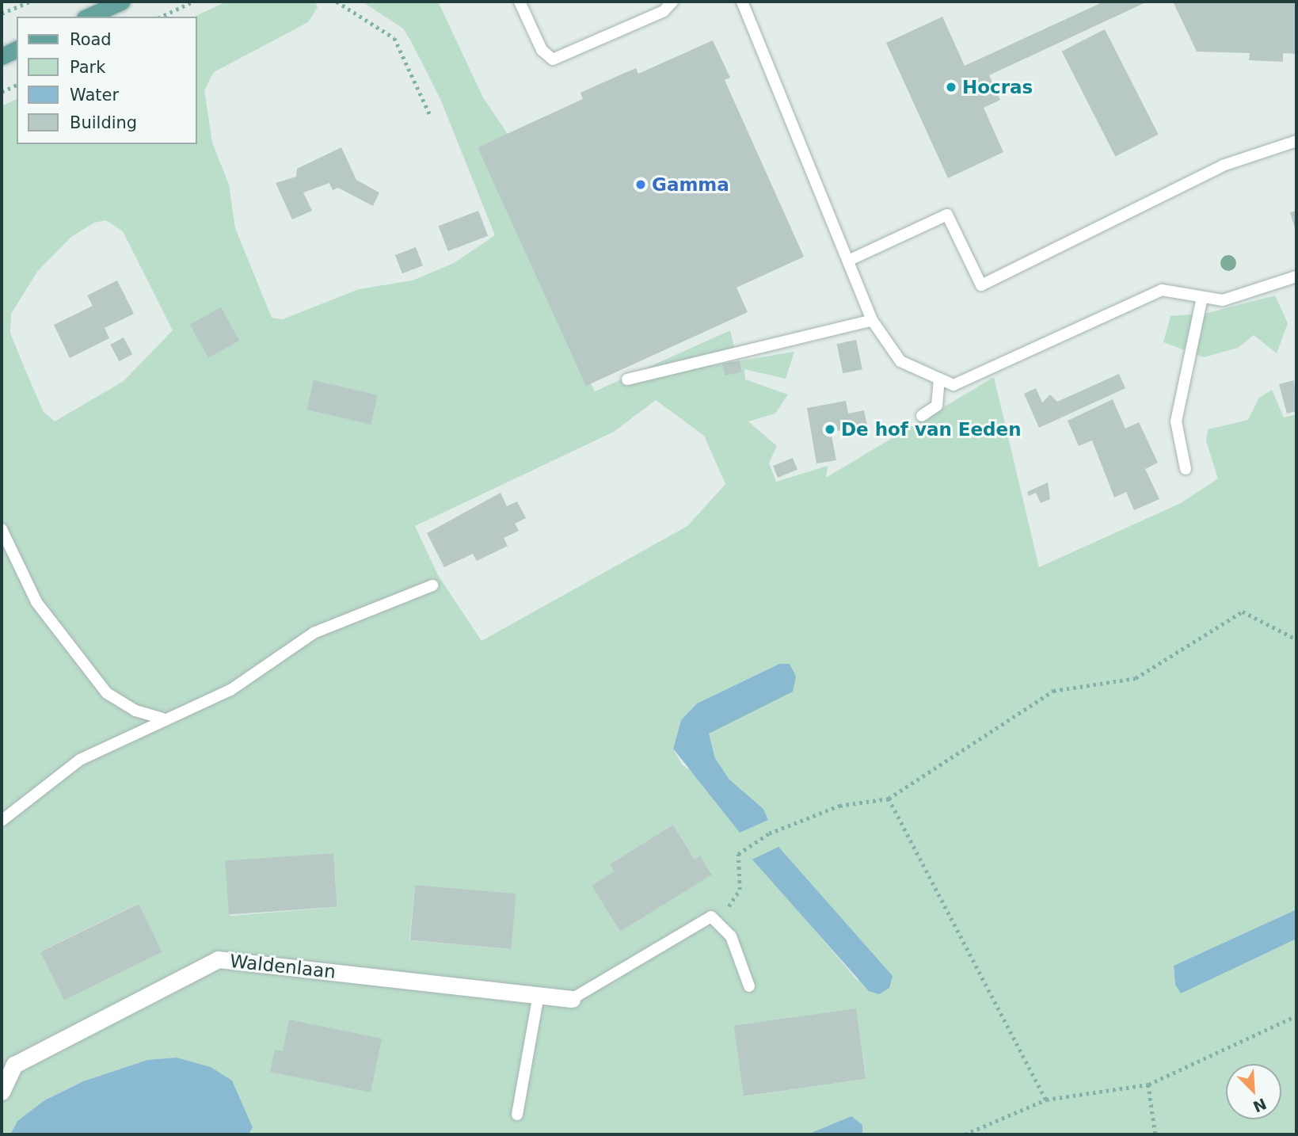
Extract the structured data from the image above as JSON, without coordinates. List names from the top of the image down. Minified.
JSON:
{"streets":{"street":["Waldenlaan"]},"places":["Hocras","Gamma","De hof van Eeden"],"legend":["Road","Park","Water","Building"],"north":"bottom right"}
